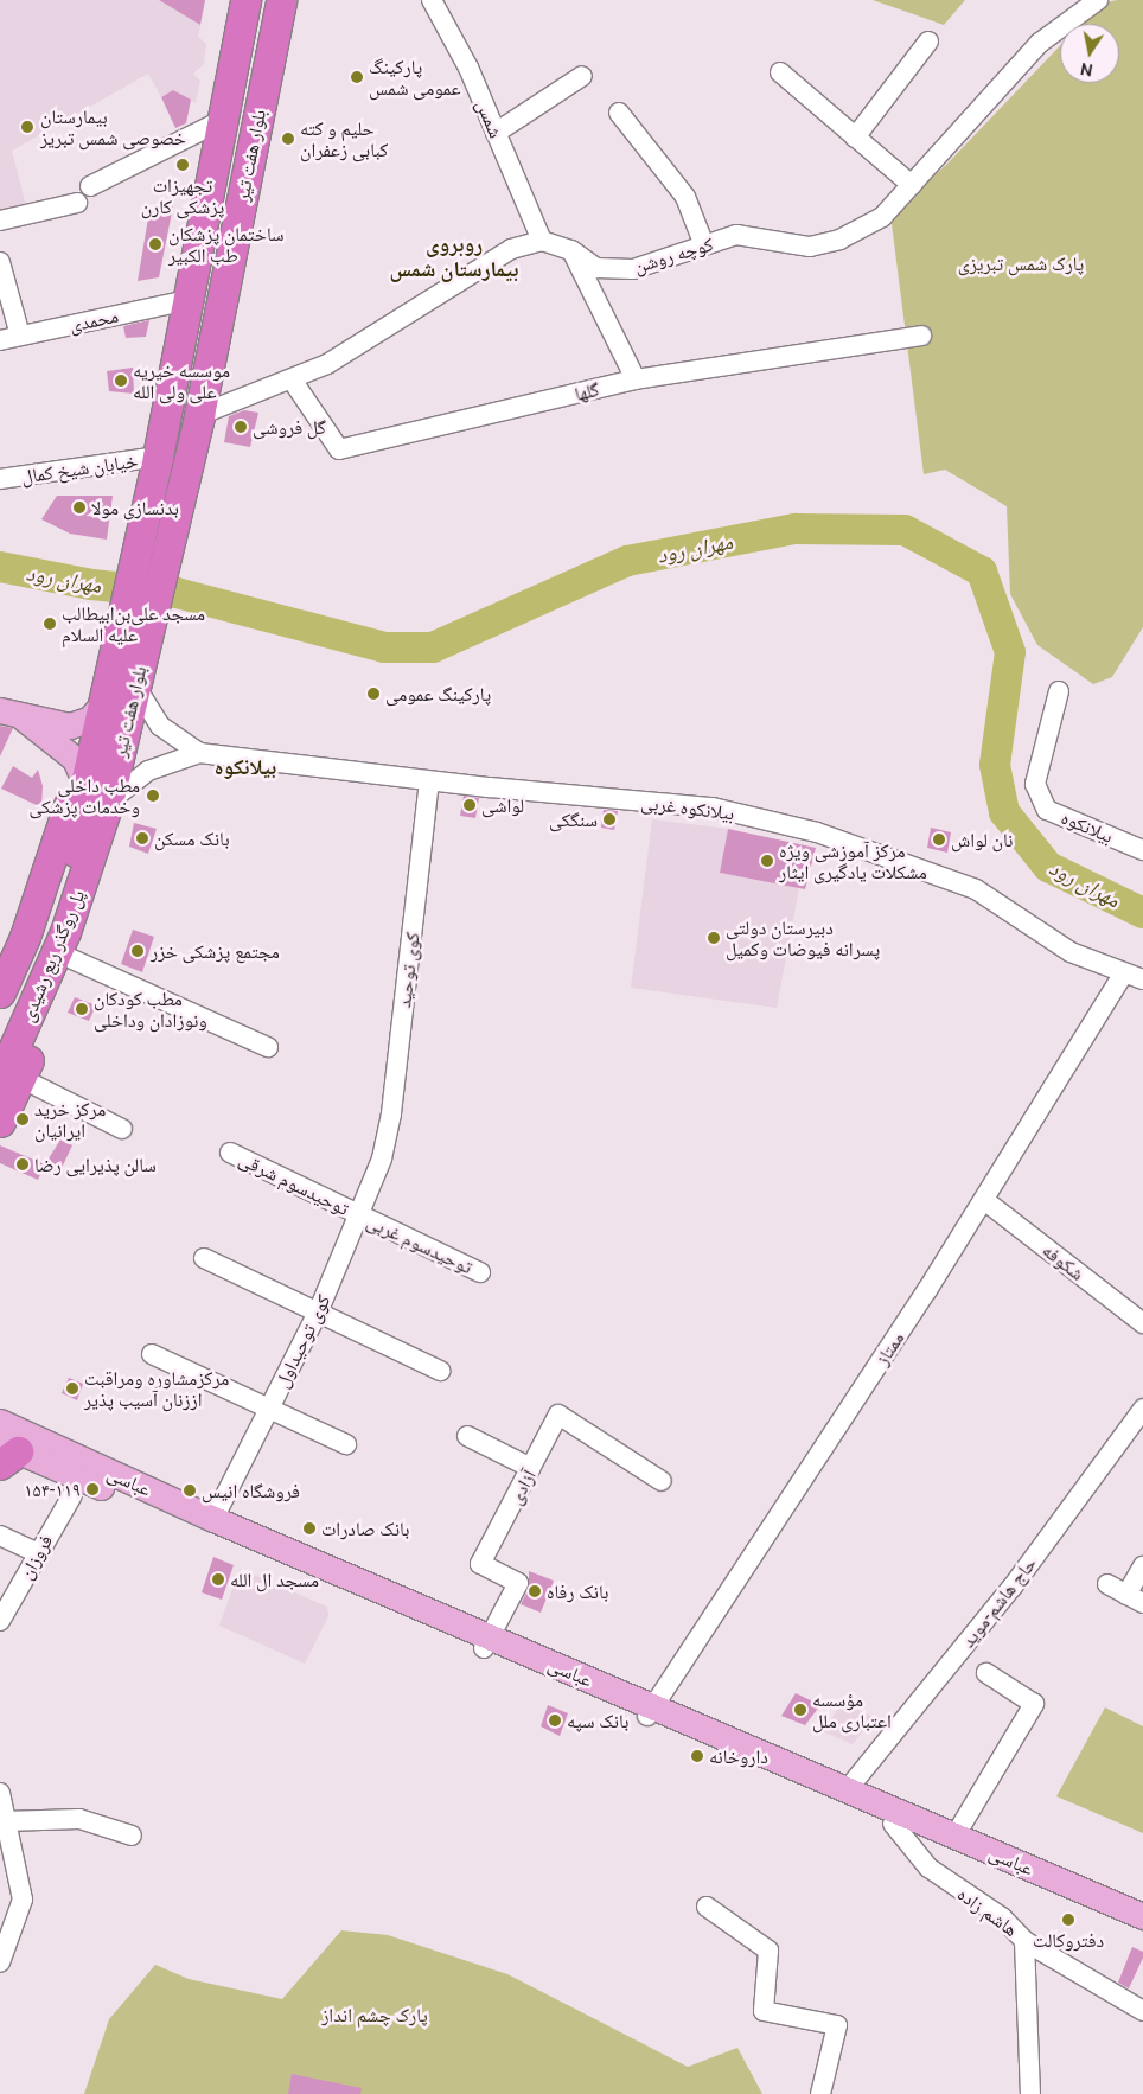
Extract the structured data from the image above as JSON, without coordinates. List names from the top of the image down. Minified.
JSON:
{"streets":{"highway":["بلوار هفت تیر","پل روگذر ربع رشیدی"],"main road":["عباسى"],"street":["شمس","کوچه روشن","محمدی","گلها","خیابان شیخ کمال","بیلانکوه غربی","بیلانکوه","کوی توحید","توحیدسوم شرقی","توحیدسوم غربی","شکوفه","کوی توحیداول","ممتاز","آزادی","فروزان","حاج هاشم-موید","هاشم زاده"]},"crossings":[["شمس","کوچه روشن"],["بلوار هفت تیر","محمدی"],["بلوار هفت تیر","خیابان شیخ کمال"],["بلوار هفت تیر","بیلانکوه غربی"],["بلوار هفت تیر","پل روگذر ربع رشیدی"],["بیلانکوه غربی","کوی توحید"],["بیلانکوه غربی","ممتاز"],["کوی توحید","کوی توحیداول"],["توحیدسوم شرقی","توحیدسوم غربی"],["توحیدسوم شرقی","کوی توحیداول"],["توحیدسوم غربی","کوی توحیداول"],["شکوفه","ممتاز"],["کوی توحیداول","عباسى"],["ممتاز","عباسى"],["عباسى","آزادی"],["عباسى","حاج هاشم-موید"],["عباسى","هاشم زاده"]],"districts":["روبروی بیمارستان شمس","بیلانکوه"],"water":["مهران رود"],"parks":["پارک شمس تبریزی","پارک چشم انداز"],"places":["پارکینگ عمومی شمس","بیمارستان خصوصی شمس تبریز","حلیم و کته کبابی زعفران","تجهیزات پزشکی کارن","ساختمان پزشکان طب الکبیر","موسسه خیریه علی ولی الله","گل فروشی","بدنسازی مولا","مسجد علی‌بن‌ابیطالب علیه السلام","پارکینگ عمومی","مطب داخلی وخدمات پزشکی","لواشی","سنگکی","بانک مسکن","نان لواش","مرکز آموزشی ویژه مشکلات یادگیری ایثار","دبیرستان دولتی پسرانه فیوضات وکمیل","مجتمع پزشکی خزر","مطب کودکان ونوزادان وداخلی","مرکز خرید ایرانیان","سالن پذیرایی رضا","مرکزمشاوره ومراقبت اززنان آسیب پذیر","۱۵۴-۱۱۹","فروشگاه انیس","بانک صادرات","مسجد ال الله","بانک رفاه","مؤسسه اعتباری ملل","بانک سپه","داروخانه","دفتروکالت"],"north":"bottom"}
